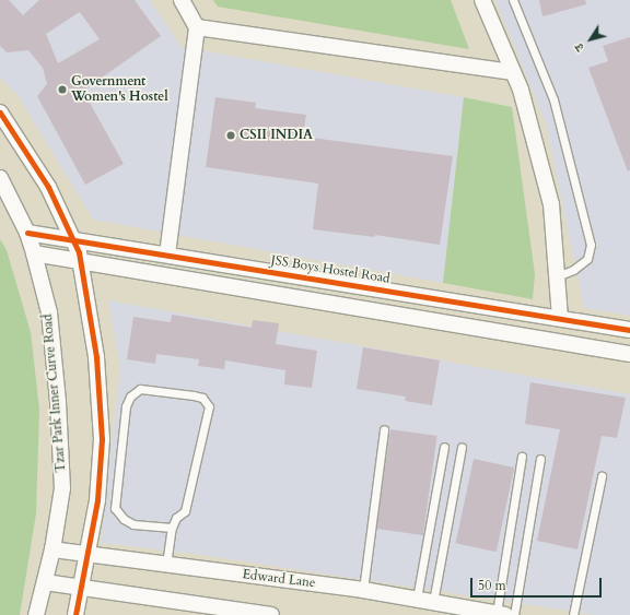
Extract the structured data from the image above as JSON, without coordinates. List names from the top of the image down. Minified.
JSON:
{"streets":{"street":["JSS Boys Hostel Road","Tzar Park Inner Curve Road","Edward Lane"]},"crossings":[["JSS Boys Hostel Road","Tzar Park Inner Curve Road"],["Tzar Park Inner Curve Road","Edward Lane"]],"places":["Government Women's Hostel","CSII INDIA"],"scale_bar":"50 m","north":"bottom left"}
